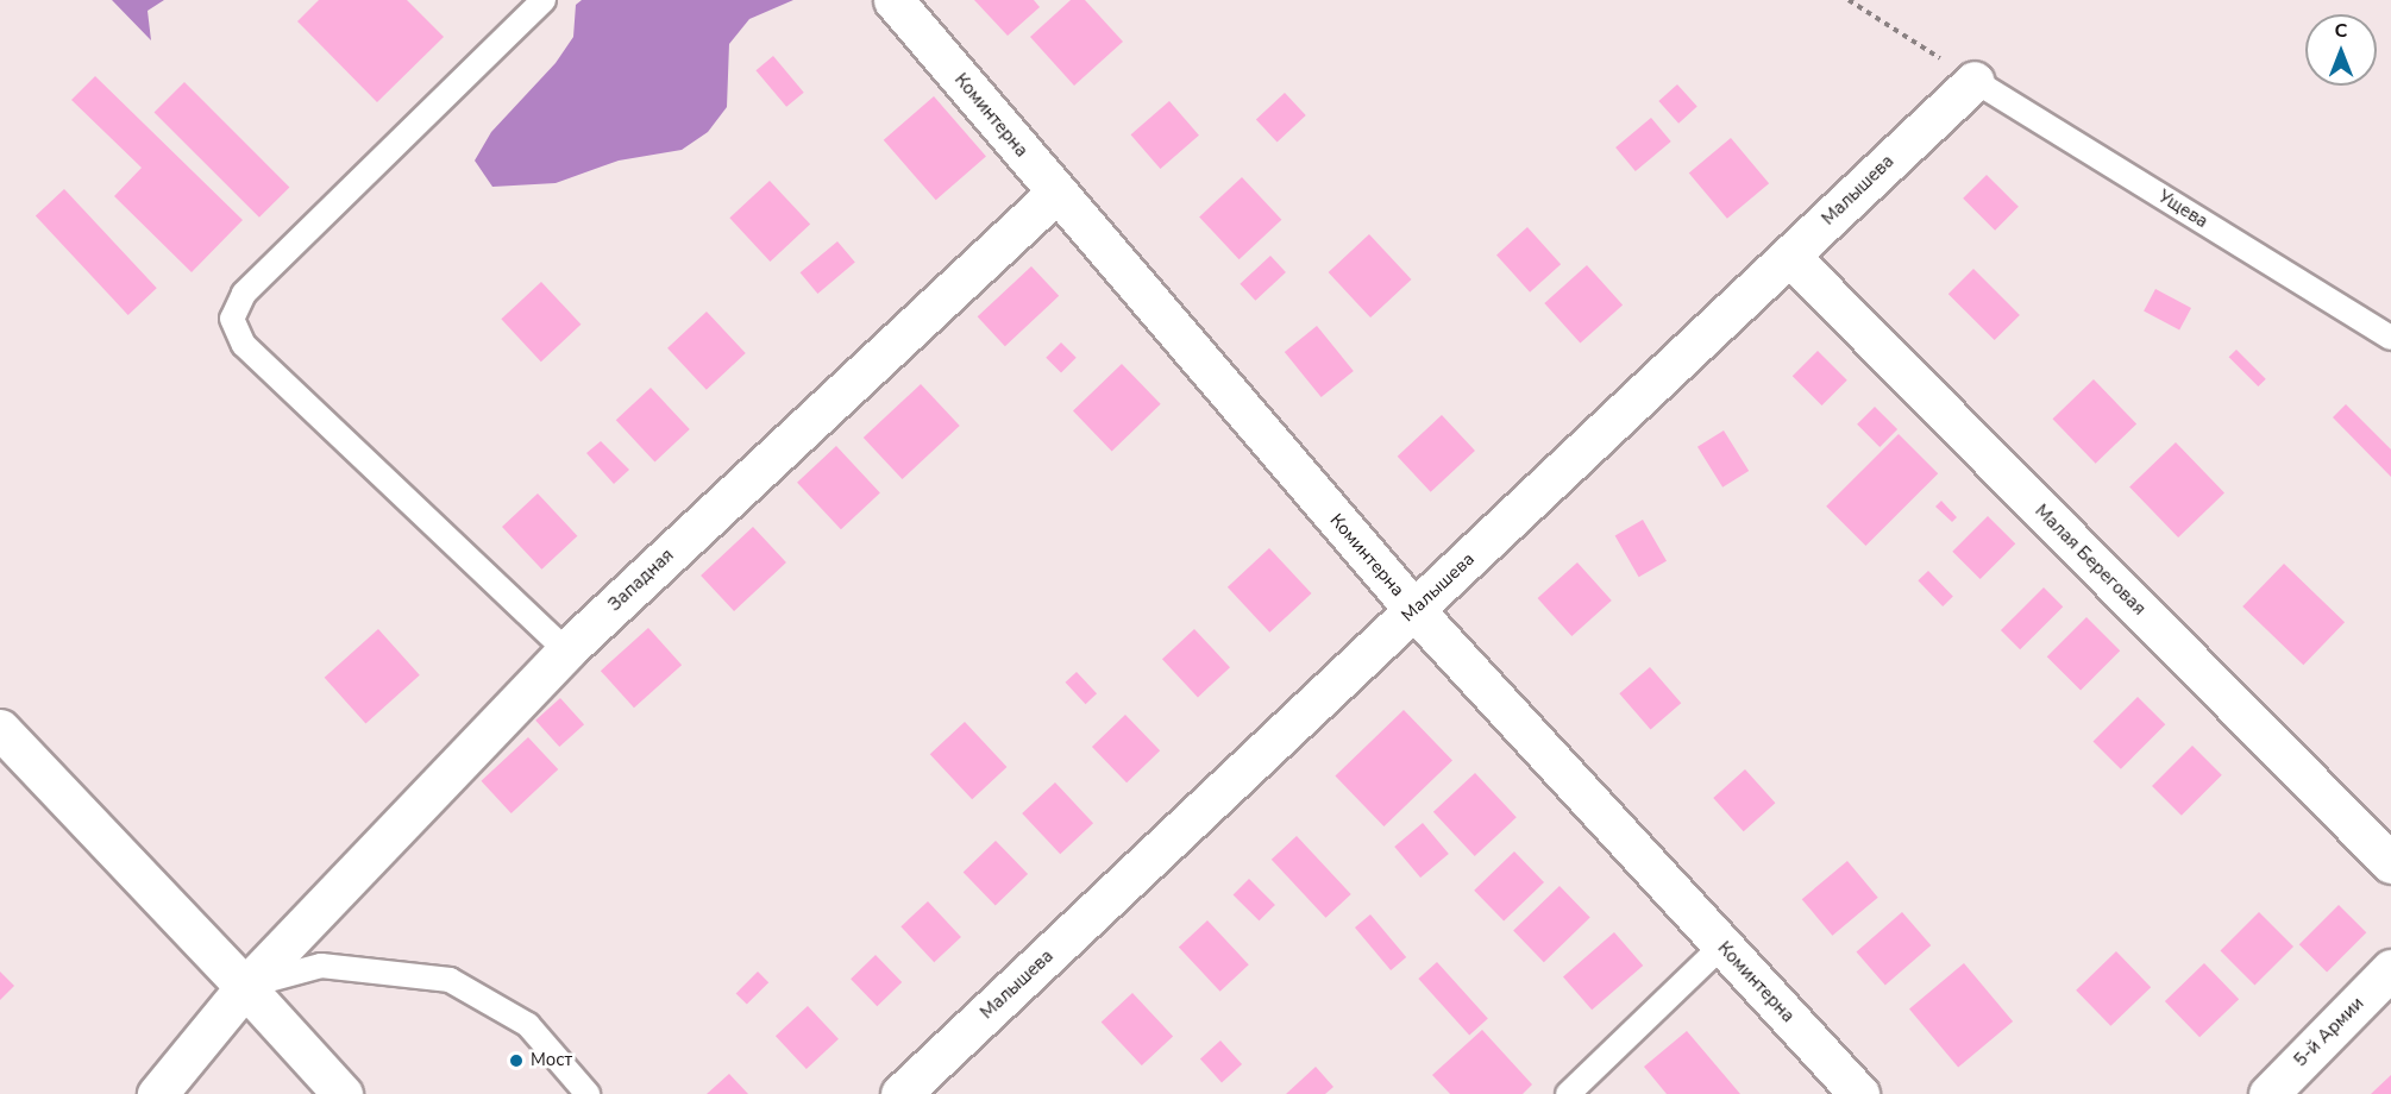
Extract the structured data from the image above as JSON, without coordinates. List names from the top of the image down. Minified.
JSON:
{"streets":{"main road":["Коминтерна","Малышева","Малая Береговая","Западная","5-й Армии"],"lane":["Ущева"]},"crossings":[["Коминтерна","Малышева"],["Коминтерна","Западная"],["Малышева","Ущева"],["Малышева","Малая Береговая"]],"places":["Мост"],"north":"top"}
